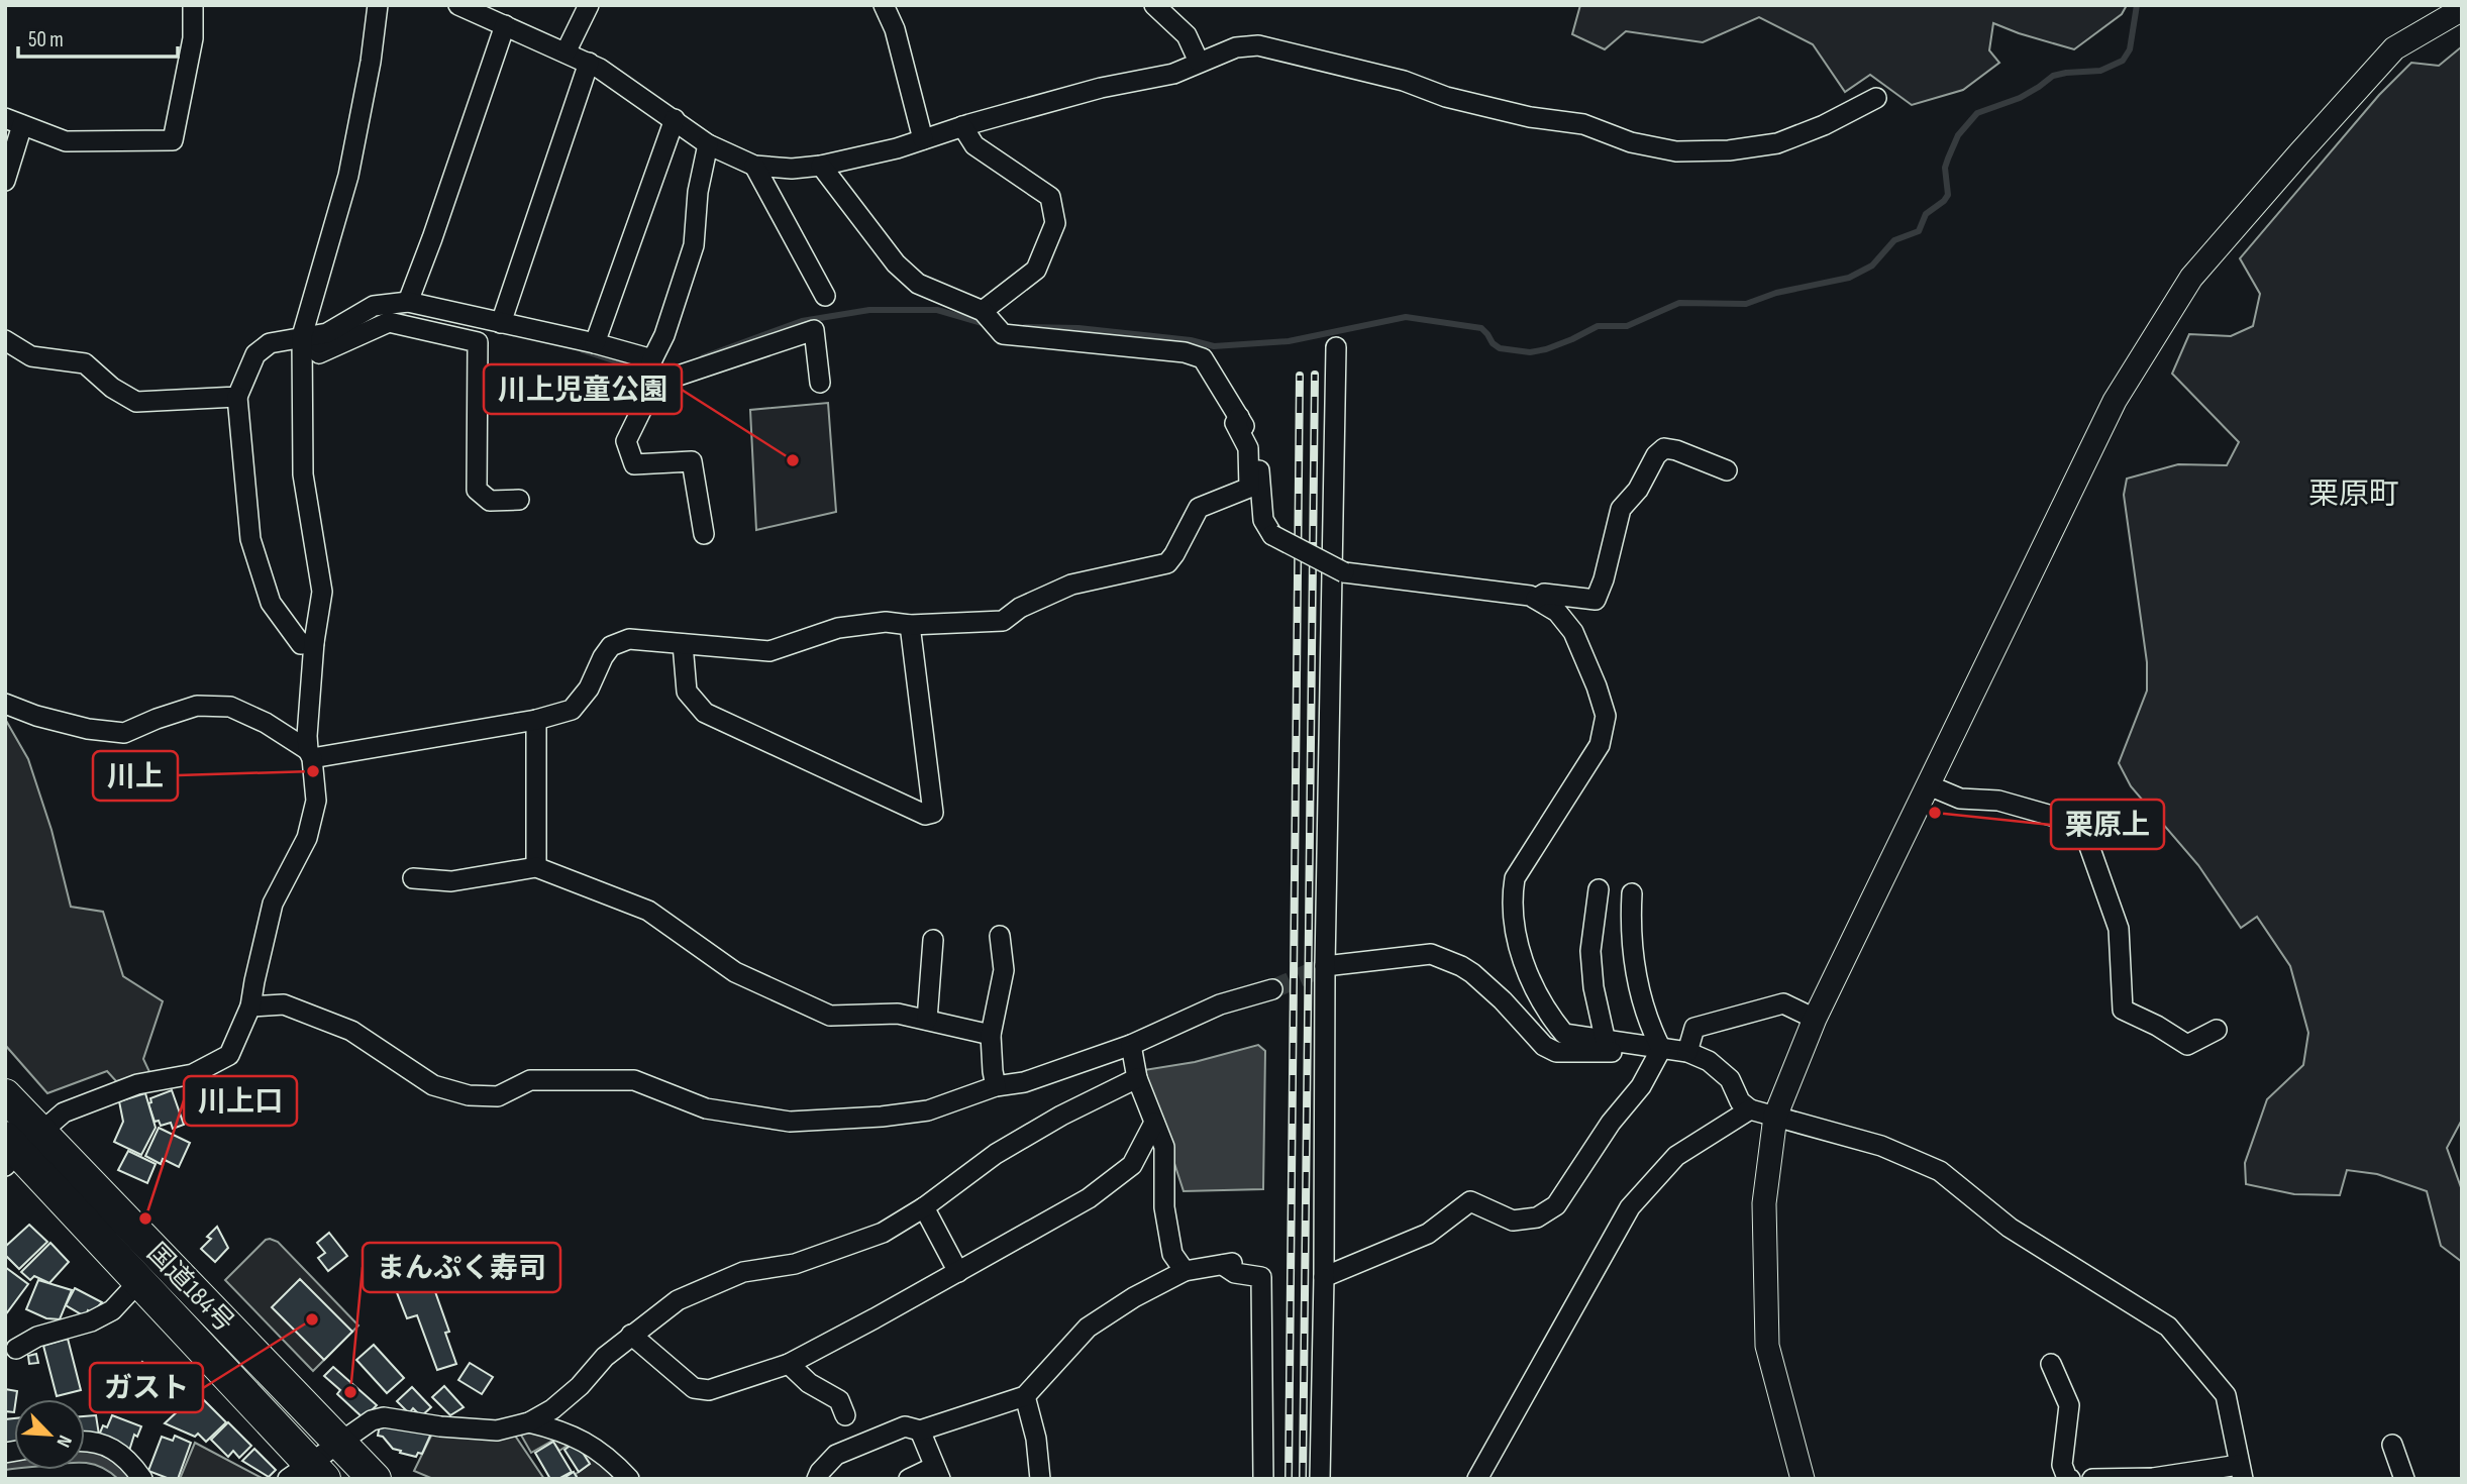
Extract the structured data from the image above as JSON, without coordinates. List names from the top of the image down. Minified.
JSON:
{"streets":{"highway":["国道184号"]},"districts":["栗原町"],"places":["川上児童公園","川上","栗原上","川上口","ガスト","まんぷく寿司"],"scale_bar":"50 m","north":"bottom right"}
